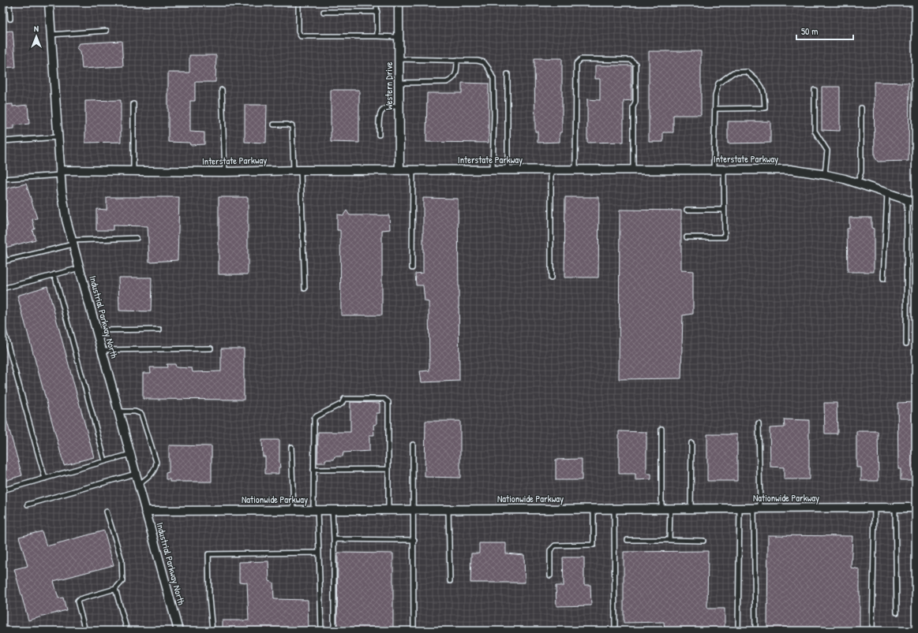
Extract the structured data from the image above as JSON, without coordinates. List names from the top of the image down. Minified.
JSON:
{"streets":{"street":["Western Drive","Interstate Parkway","Industrial Parkway North","Nationwide Parkway"]},"crossings":[["Western Drive","Interstate Parkway"],["Interstate Parkway","Industrial Parkway North"],["Industrial Parkway North","Nationwide Parkway"]],"scale_bar":"50 m","north":"top"}
